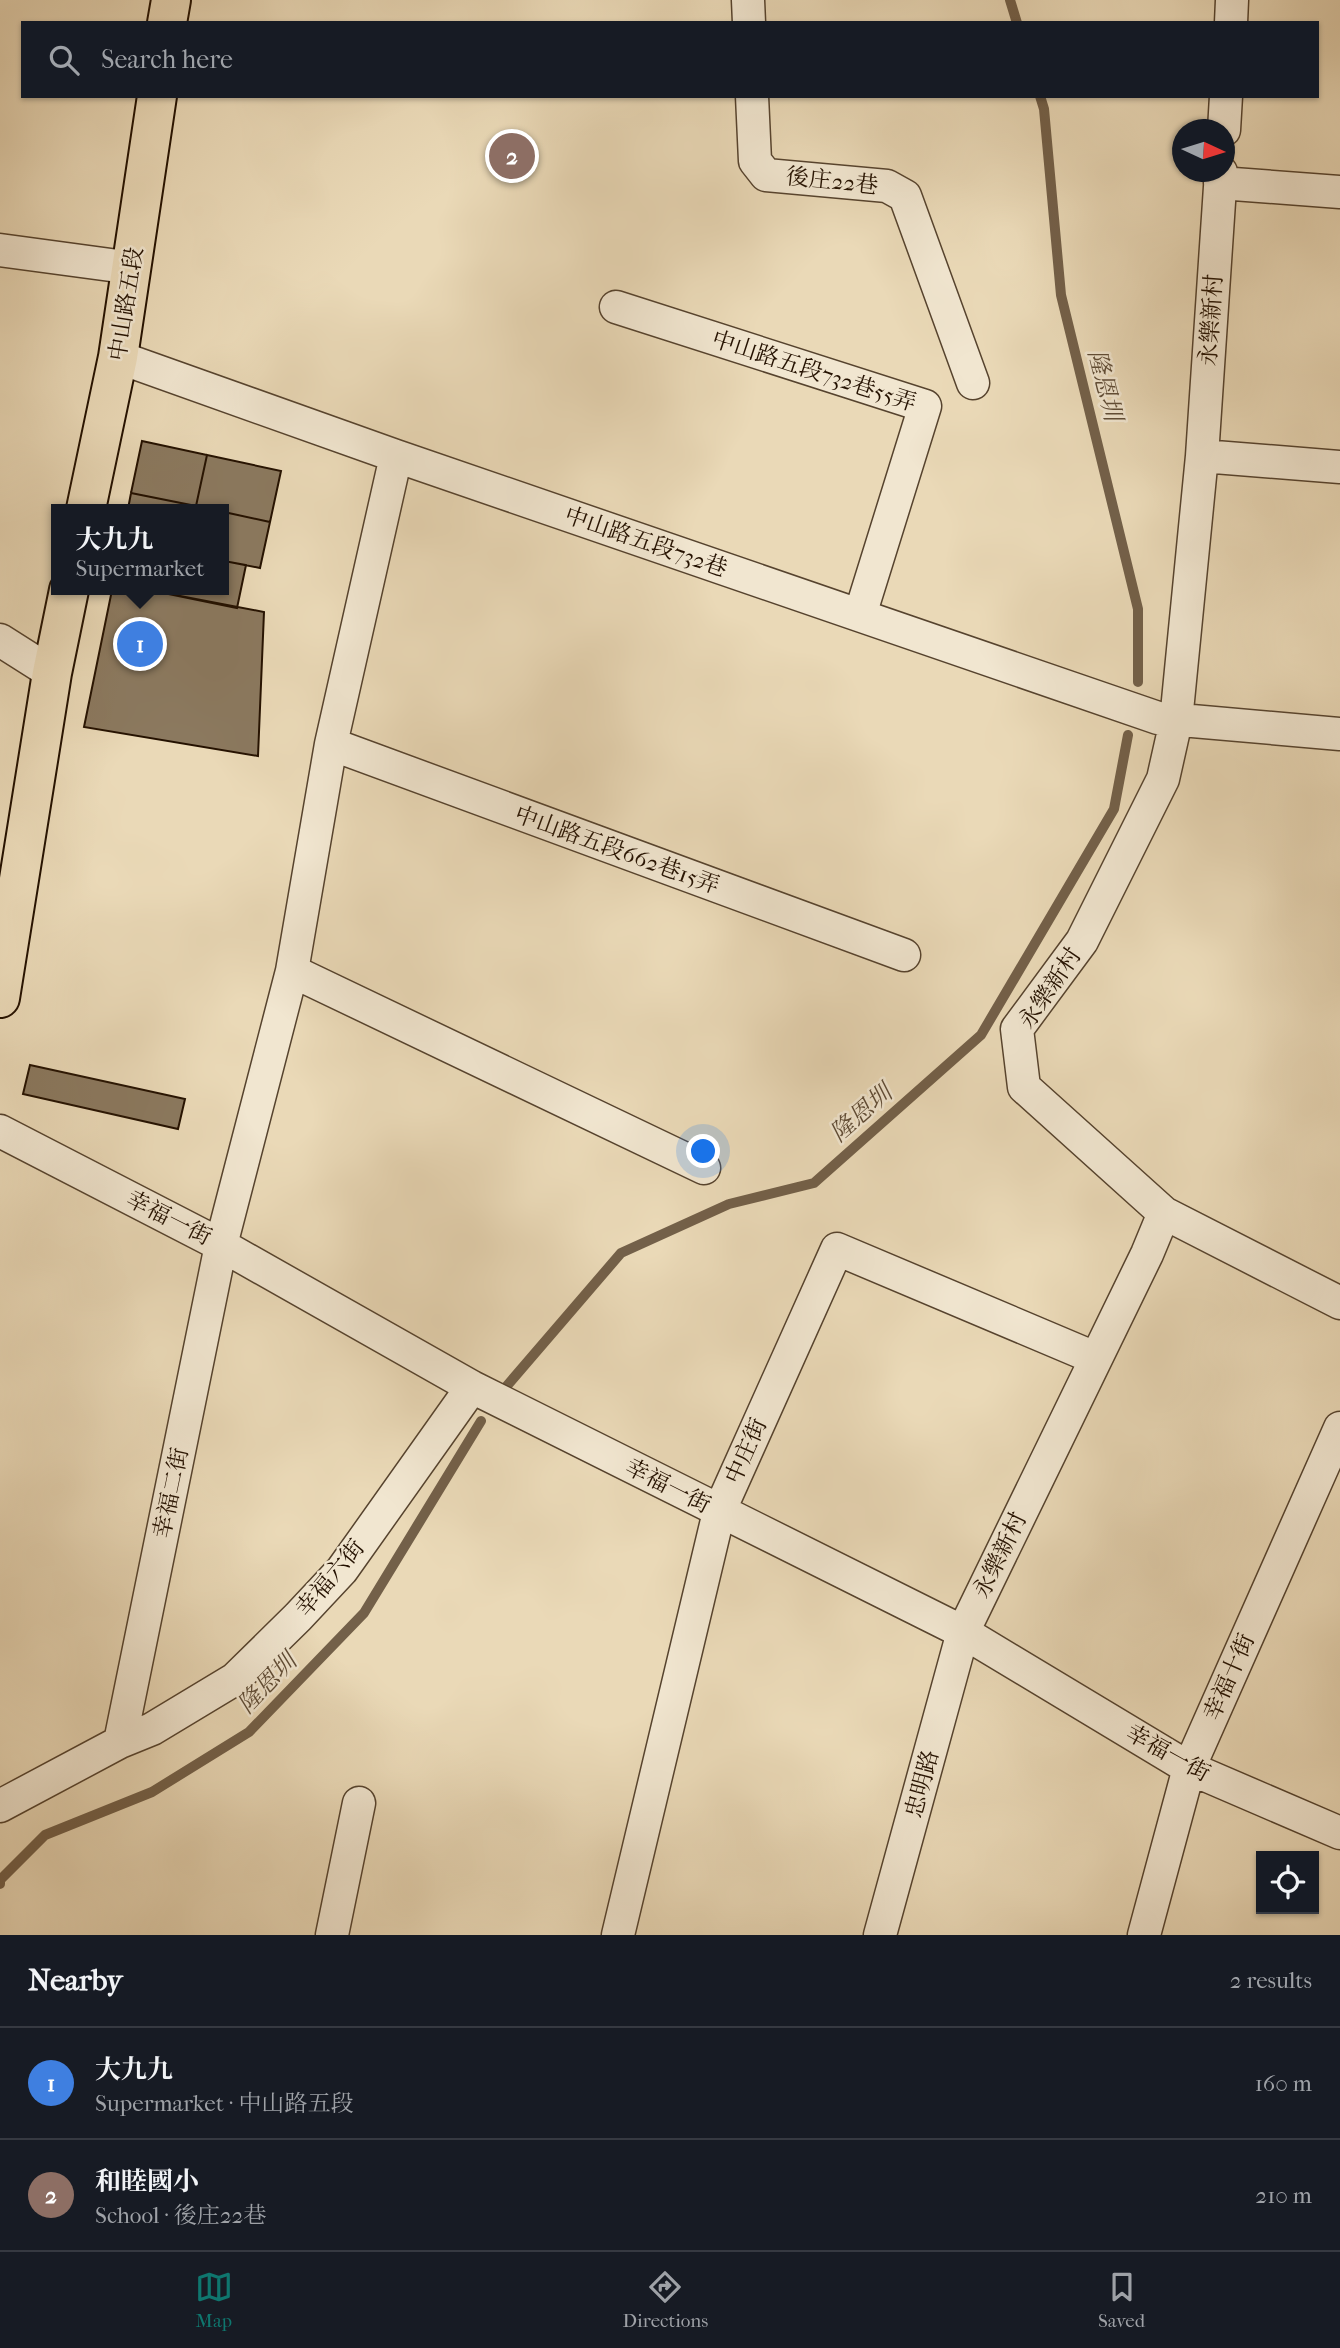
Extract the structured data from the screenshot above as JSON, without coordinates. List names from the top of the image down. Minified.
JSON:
{"streets":{"main road":["中山路五段"],"street":["後庄22巷","永樂新村","中山路五段732巷55弄","中山路五段732巷","中山路五段662巷15弄","幸福一街","中庄街","幸福二街","幸福六街","幸福十街","忠明路"]},"crossings":[["中山路五段","中山路五段732巷"],["永樂新村","中山路五段732巷"],["永樂新村","幸福一街"],["永樂新村","中庄街"],["永樂新村","忠明路"],["中山路五段732巷55弄","中山路五段732巷"],["幸福一街","中庄街"],["幸福一街","幸福二街"],["幸福一街","幸福六街"],["幸福一街","幸福十街"],["幸福一街","忠明路"],["幸福二街","幸福六街"]],"water":["隆恩圳"],"north":"right","page":{"search":"Search here","pins":["2","1"],"popup":["大九九","Supermarket"],"heading":["Nearby","2 results"],"list":[{"mark":"1","name":"大九九","note":"Supermarket · 中山路五段","value":"160 m"},{"mark":"2","name":"和睦國小","note":"School · 後庄22巷","value":"210 m"}],"nav":["Map","Directions","Saved"]}}
